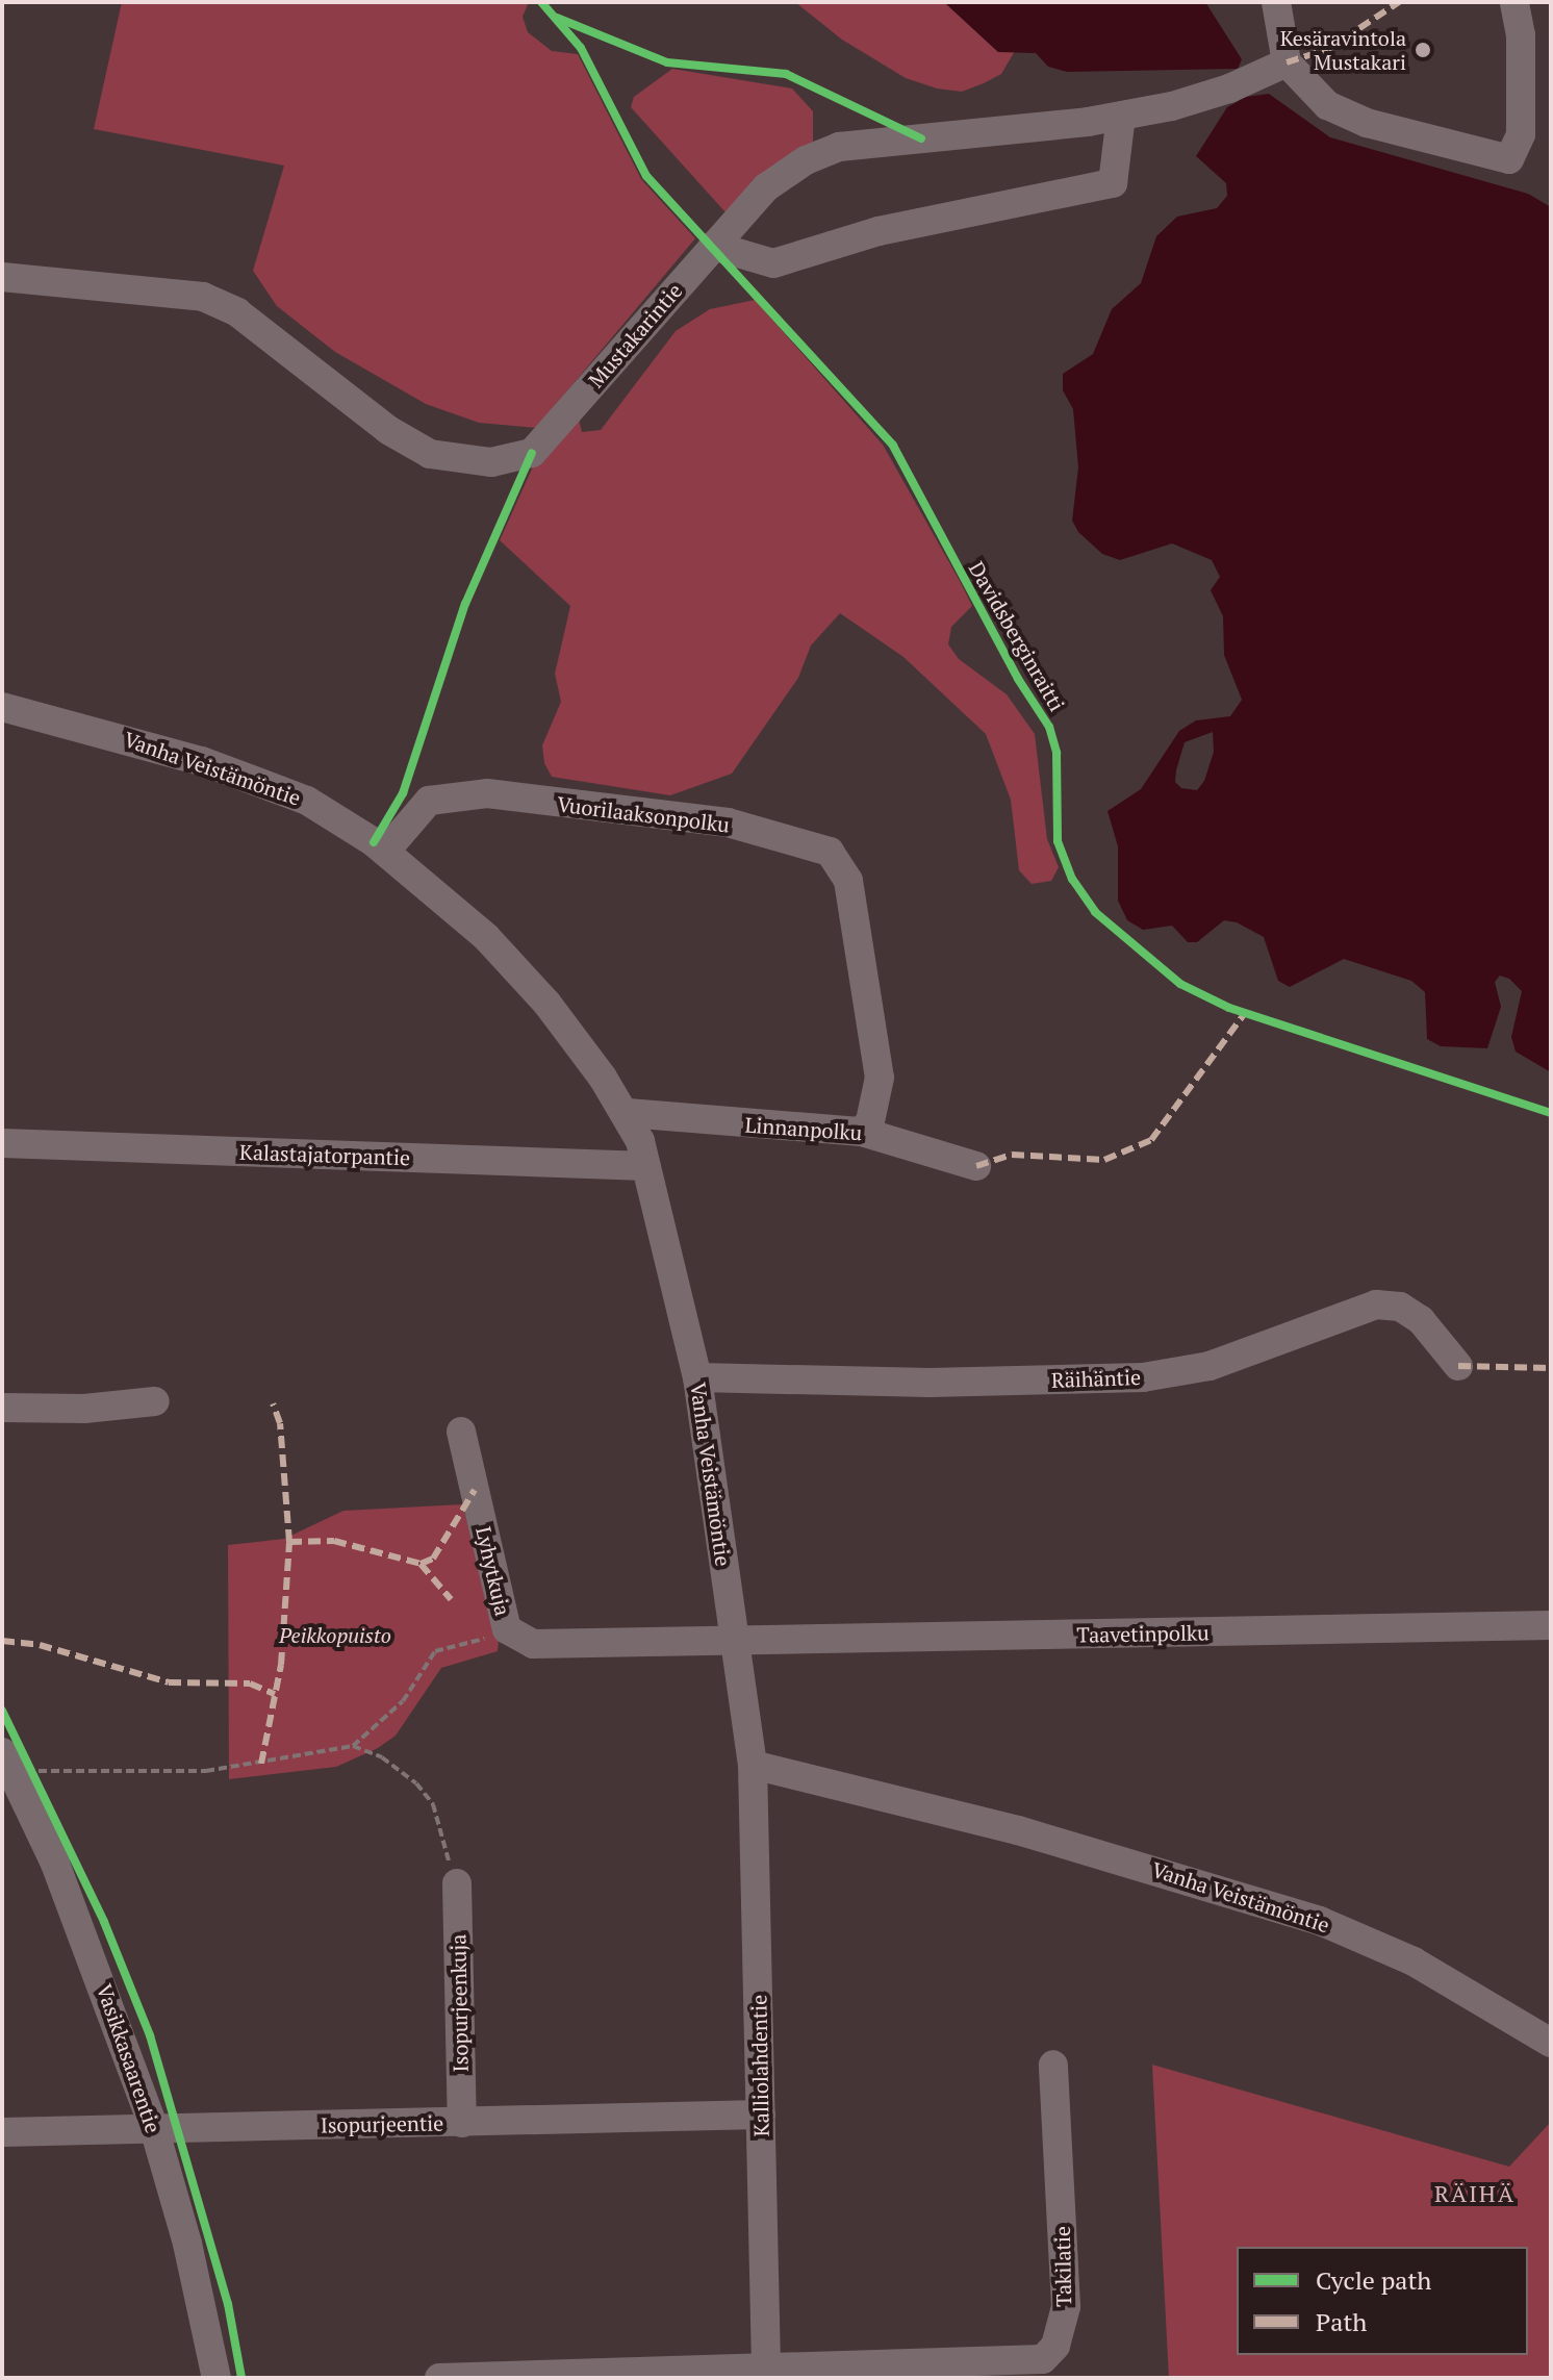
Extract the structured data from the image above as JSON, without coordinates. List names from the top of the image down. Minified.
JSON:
{"streets":{"street":["Mustakarintie","Vanha Veistämöntie","Vuorilaaksonpolku","Linnanpolku","Kalastajatorpantie","Räihäntie","Lyhytkuja","Taavetinpolku","Isopurjeenkuja","Vasikkasaarentie","Kalliolahdentie","Isopurjeentie","Takilatie"],"cycle path":["Davidsberginraitti"]},"crossings":[["Vanha Veistämöntie","Vuorilaaksonpolku"],["Vanha Veistämöntie","Linnanpolku"],["Vanha Veistämöntie","Kalastajatorpantie"],["Vanha Veistämöntie","Räihäntie"],["Vanha Veistämöntie","Lyhytkuja"],["Vanha Veistämöntie","Taavetinpolku"],["Vanha Veistämöntie","Kalliolahdentie"],["Vuorilaaksonpolku","Linnanpolku"],["Lyhytkuja","Taavetinpolku"],["Isopurjeenkuja","Isopurjeentie"],["Vasikkasaarentie","Isopurjeentie"],["Kalliolahdentie","Isopurjeentie"],["Kalliolahdentie","Takilatie"]],"districts":["RÄIHÄ"],"parks":["Peikkopuisto"],"places":["Kesäravintola Mustakari"],"legend":["Cycle path","Path"]}
